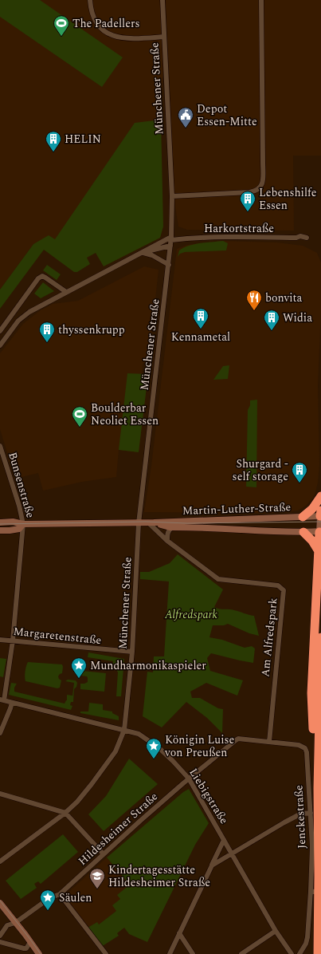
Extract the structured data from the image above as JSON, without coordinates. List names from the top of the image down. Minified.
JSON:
{"streets":{"main road":["Martin-Luther-Straße"],"street":["Münchener Straße","Harkortstraße","Bunsenstraße","Margaretenstraße","Am Alfredspark","Liebigstraße","Jenckestraße","Hildesheimer Straße"]},"crossings":[["Münchener Straße","Harkortstraße"],["Münchener Straße","Martin-Luther-Straße"],["Münchener Straße","Margaretenstraße"],["Münchener Straße","Liebigstraße"],["Bunsenstraße","Martin-Luther-Straße"],["Bunsenstraße","Margaretenstraße"],["Bunsenstraße","Liebigstraße"],["Martin-Luther-Straße","Am Alfredspark"],["Am Alfredspark","Jenckestraße"],["Liebigstraße","Hildesheimer Straße"]],"parks":["Alfredspark"],"places":{"sports":["The Padellers","Boulderbar Neoliet Essen"],"public building":["Depot Essen-Mitte"],"building":["HELIN","Lebenshilfe Essen","Kennametal","Widia","thyssenkrupp","Shurgard - self storage"],"restaurant":["bonvita"],"place":["Mundharmonikaspieler","Königin Luise von Preußen","Säulen"],"school or university":["Kindertagesstätte Hildesheimer Straße"]}}
